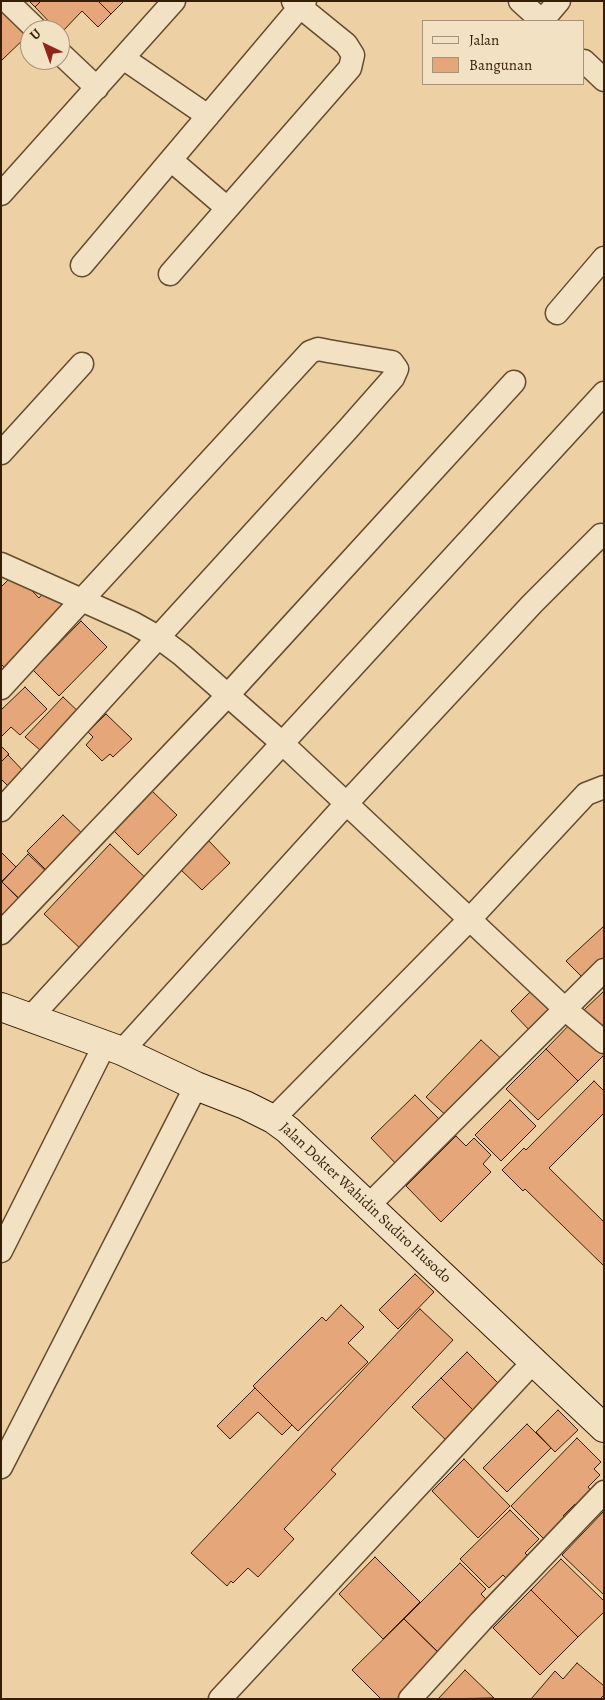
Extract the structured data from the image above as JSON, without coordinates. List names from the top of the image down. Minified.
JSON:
{"streets":{"main road":["Jalan Dokter Wahidin Sudiro Husodo"]},"legend":["Jalan","Bangunan"],"north":"top left"}
